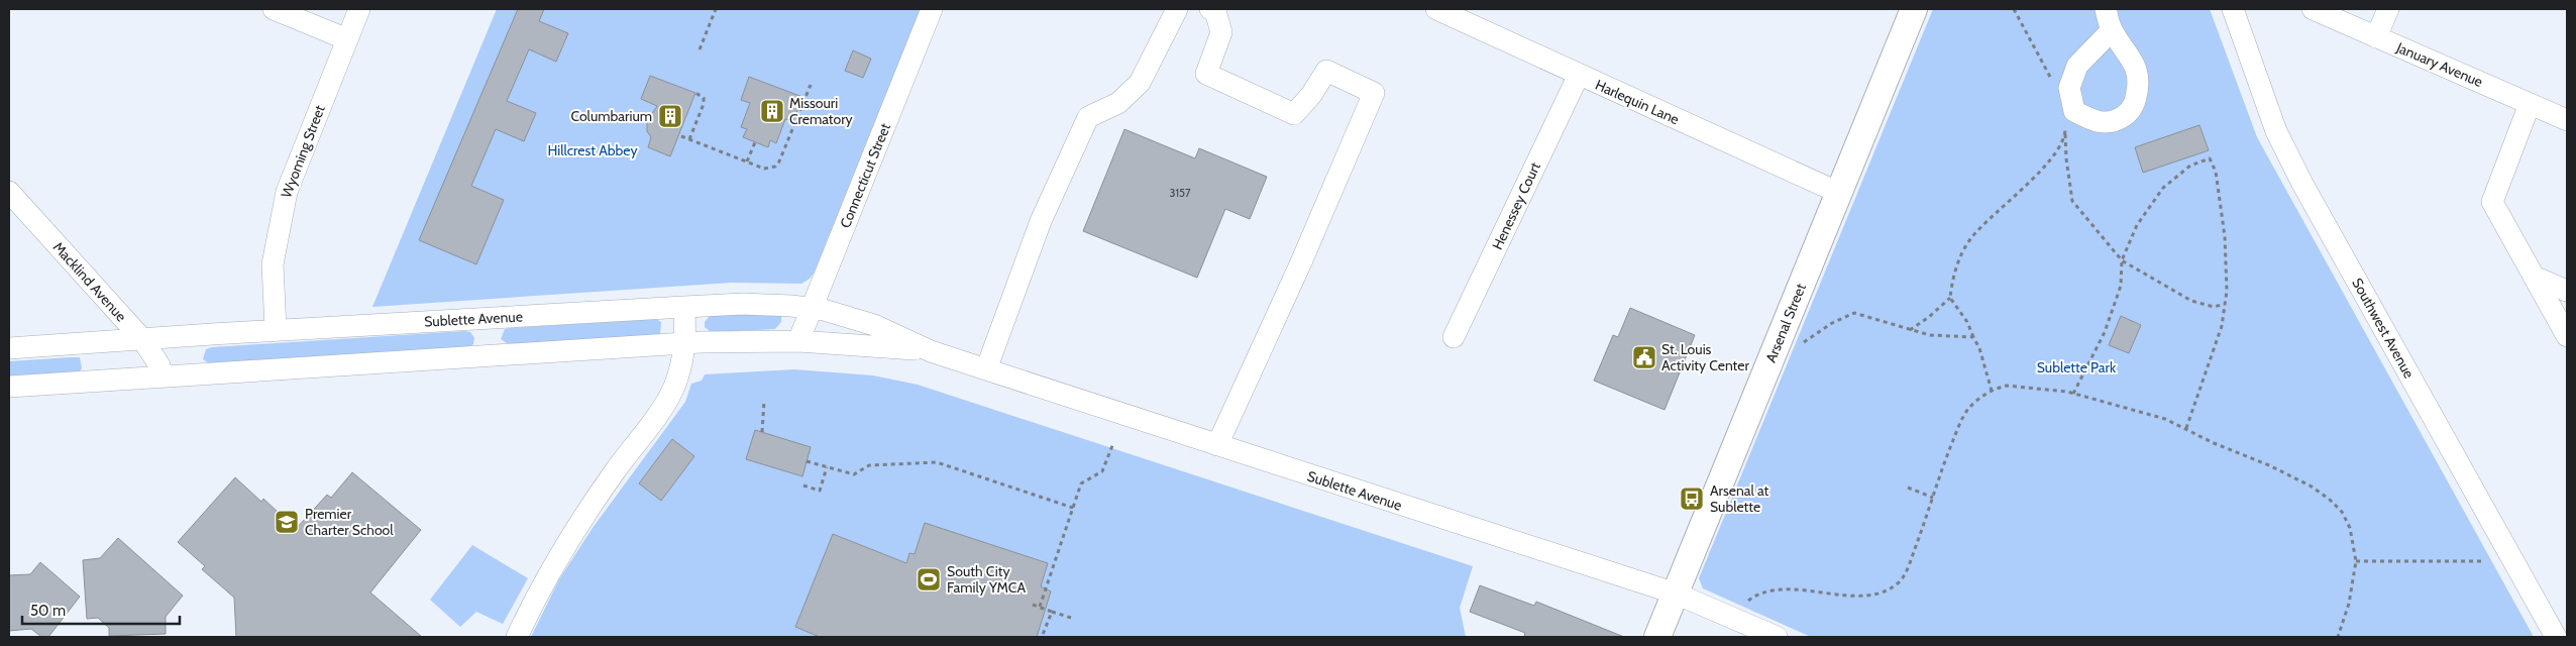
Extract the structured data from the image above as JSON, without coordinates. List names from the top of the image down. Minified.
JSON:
{"streets":{"main road":["Arsenal Street"],"street":["January Avenue","Harlequin Lane","Wyoming Street","Connecticut Street","Henessey Court","Macklind Avenue","Sublette Avenue","Southwest Avenue"]},"crossings":[["Harlequin Lane","Henessey Court"],["Harlequin Lane","Arsenal Street"],["Wyoming Street","Sublette Avenue"],["Connecticut Street","Sublette Avenue"],["Macklind Avenue","Sublette Avenue"],["Sublette Avenue","Arsenal Street"]],"parks":["Hillcrest Abbey","Sublette Park"],"places":{"building":["Missouri Crematory","Columbarium"],"public building":["St. Louis Activity Center"],"bus stop":["Arsenal at Sublette"],"school or university":["Premier Charter School"],"sports":["South City Family YMCA"]},"house_numbers":["3157"],"scale_bar":"50 m"}
